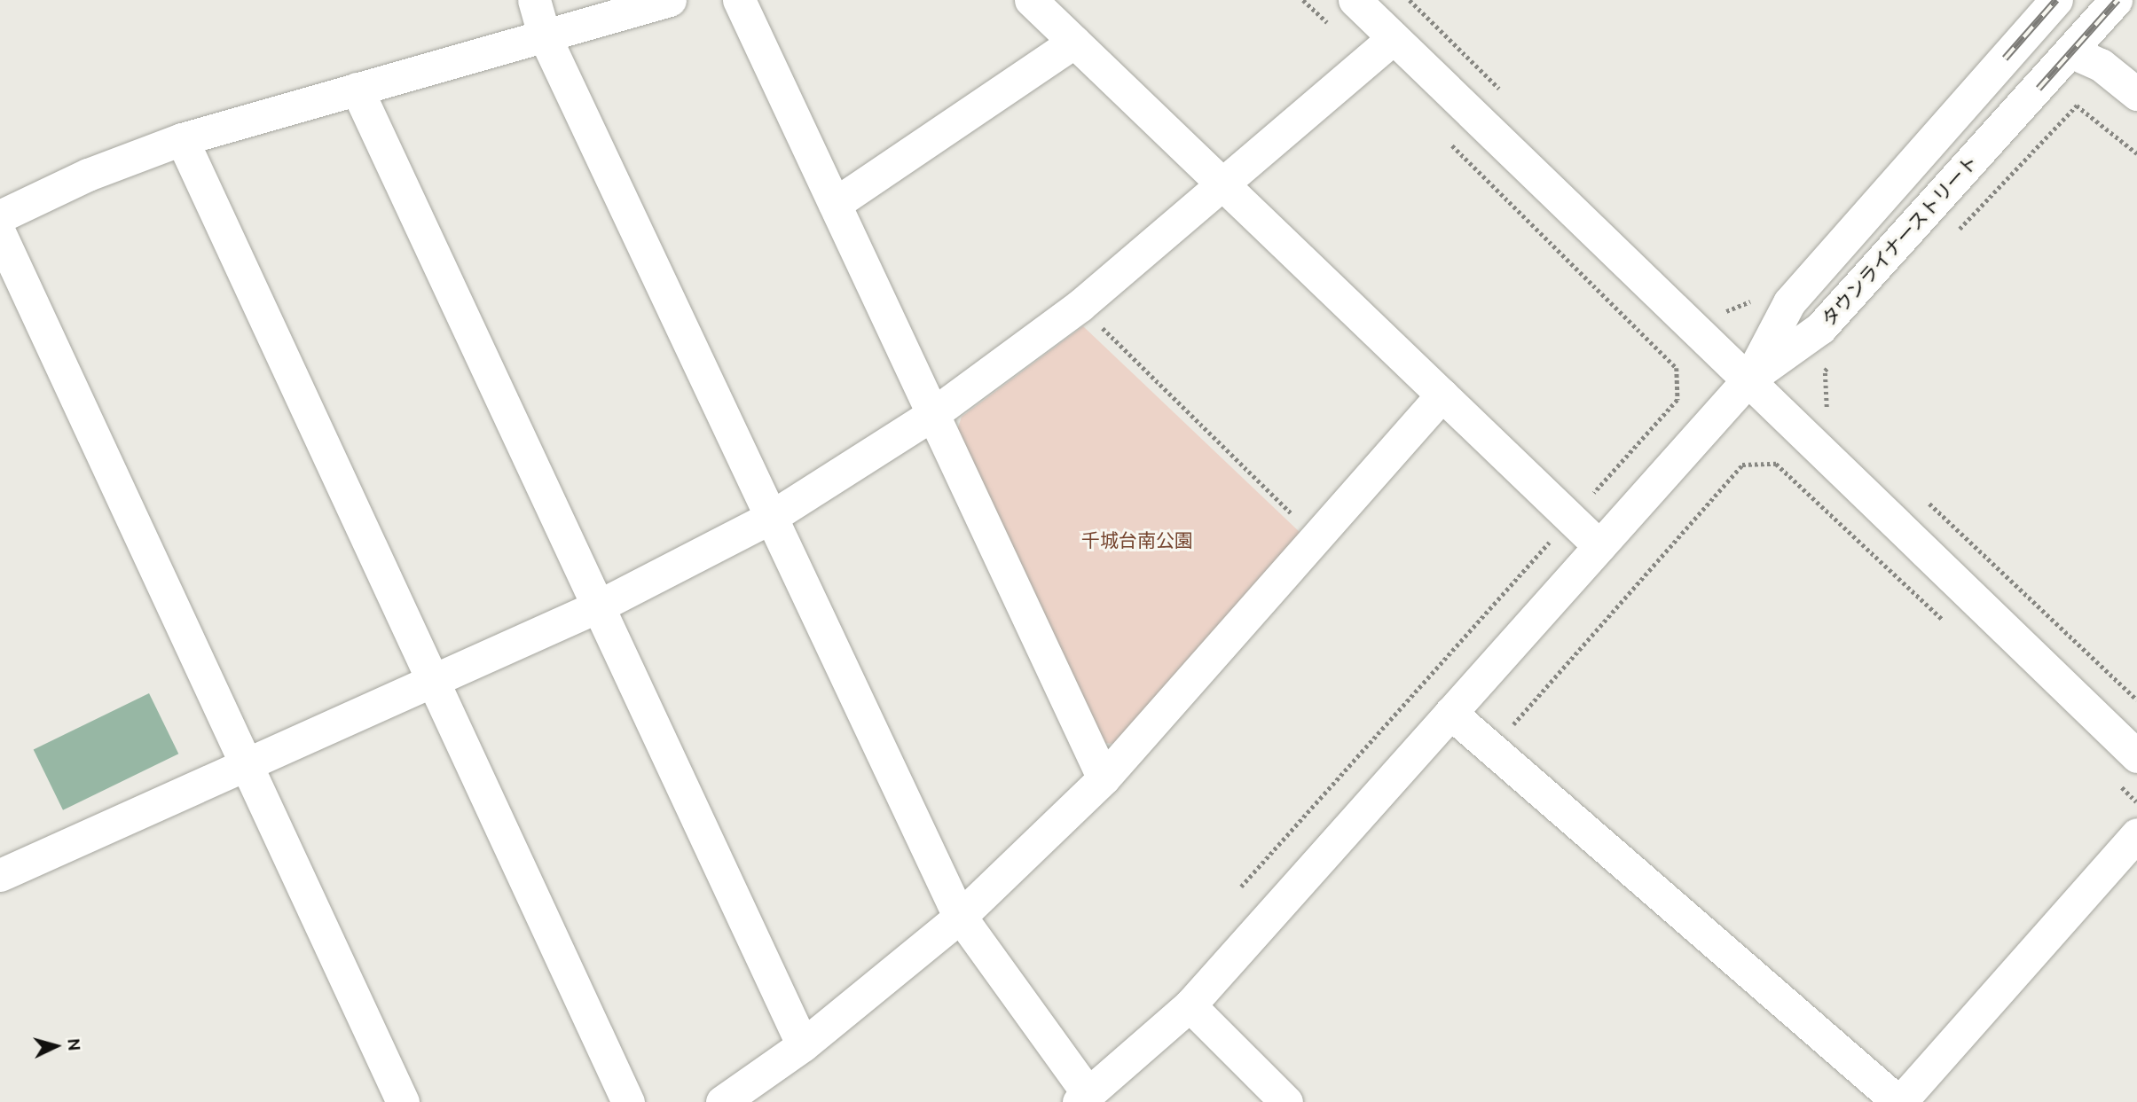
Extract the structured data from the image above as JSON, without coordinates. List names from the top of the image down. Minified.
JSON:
{"streets":{"street":["タウンライナーストリート"]},"parks":["千城台南公園"],"north":"right"}
